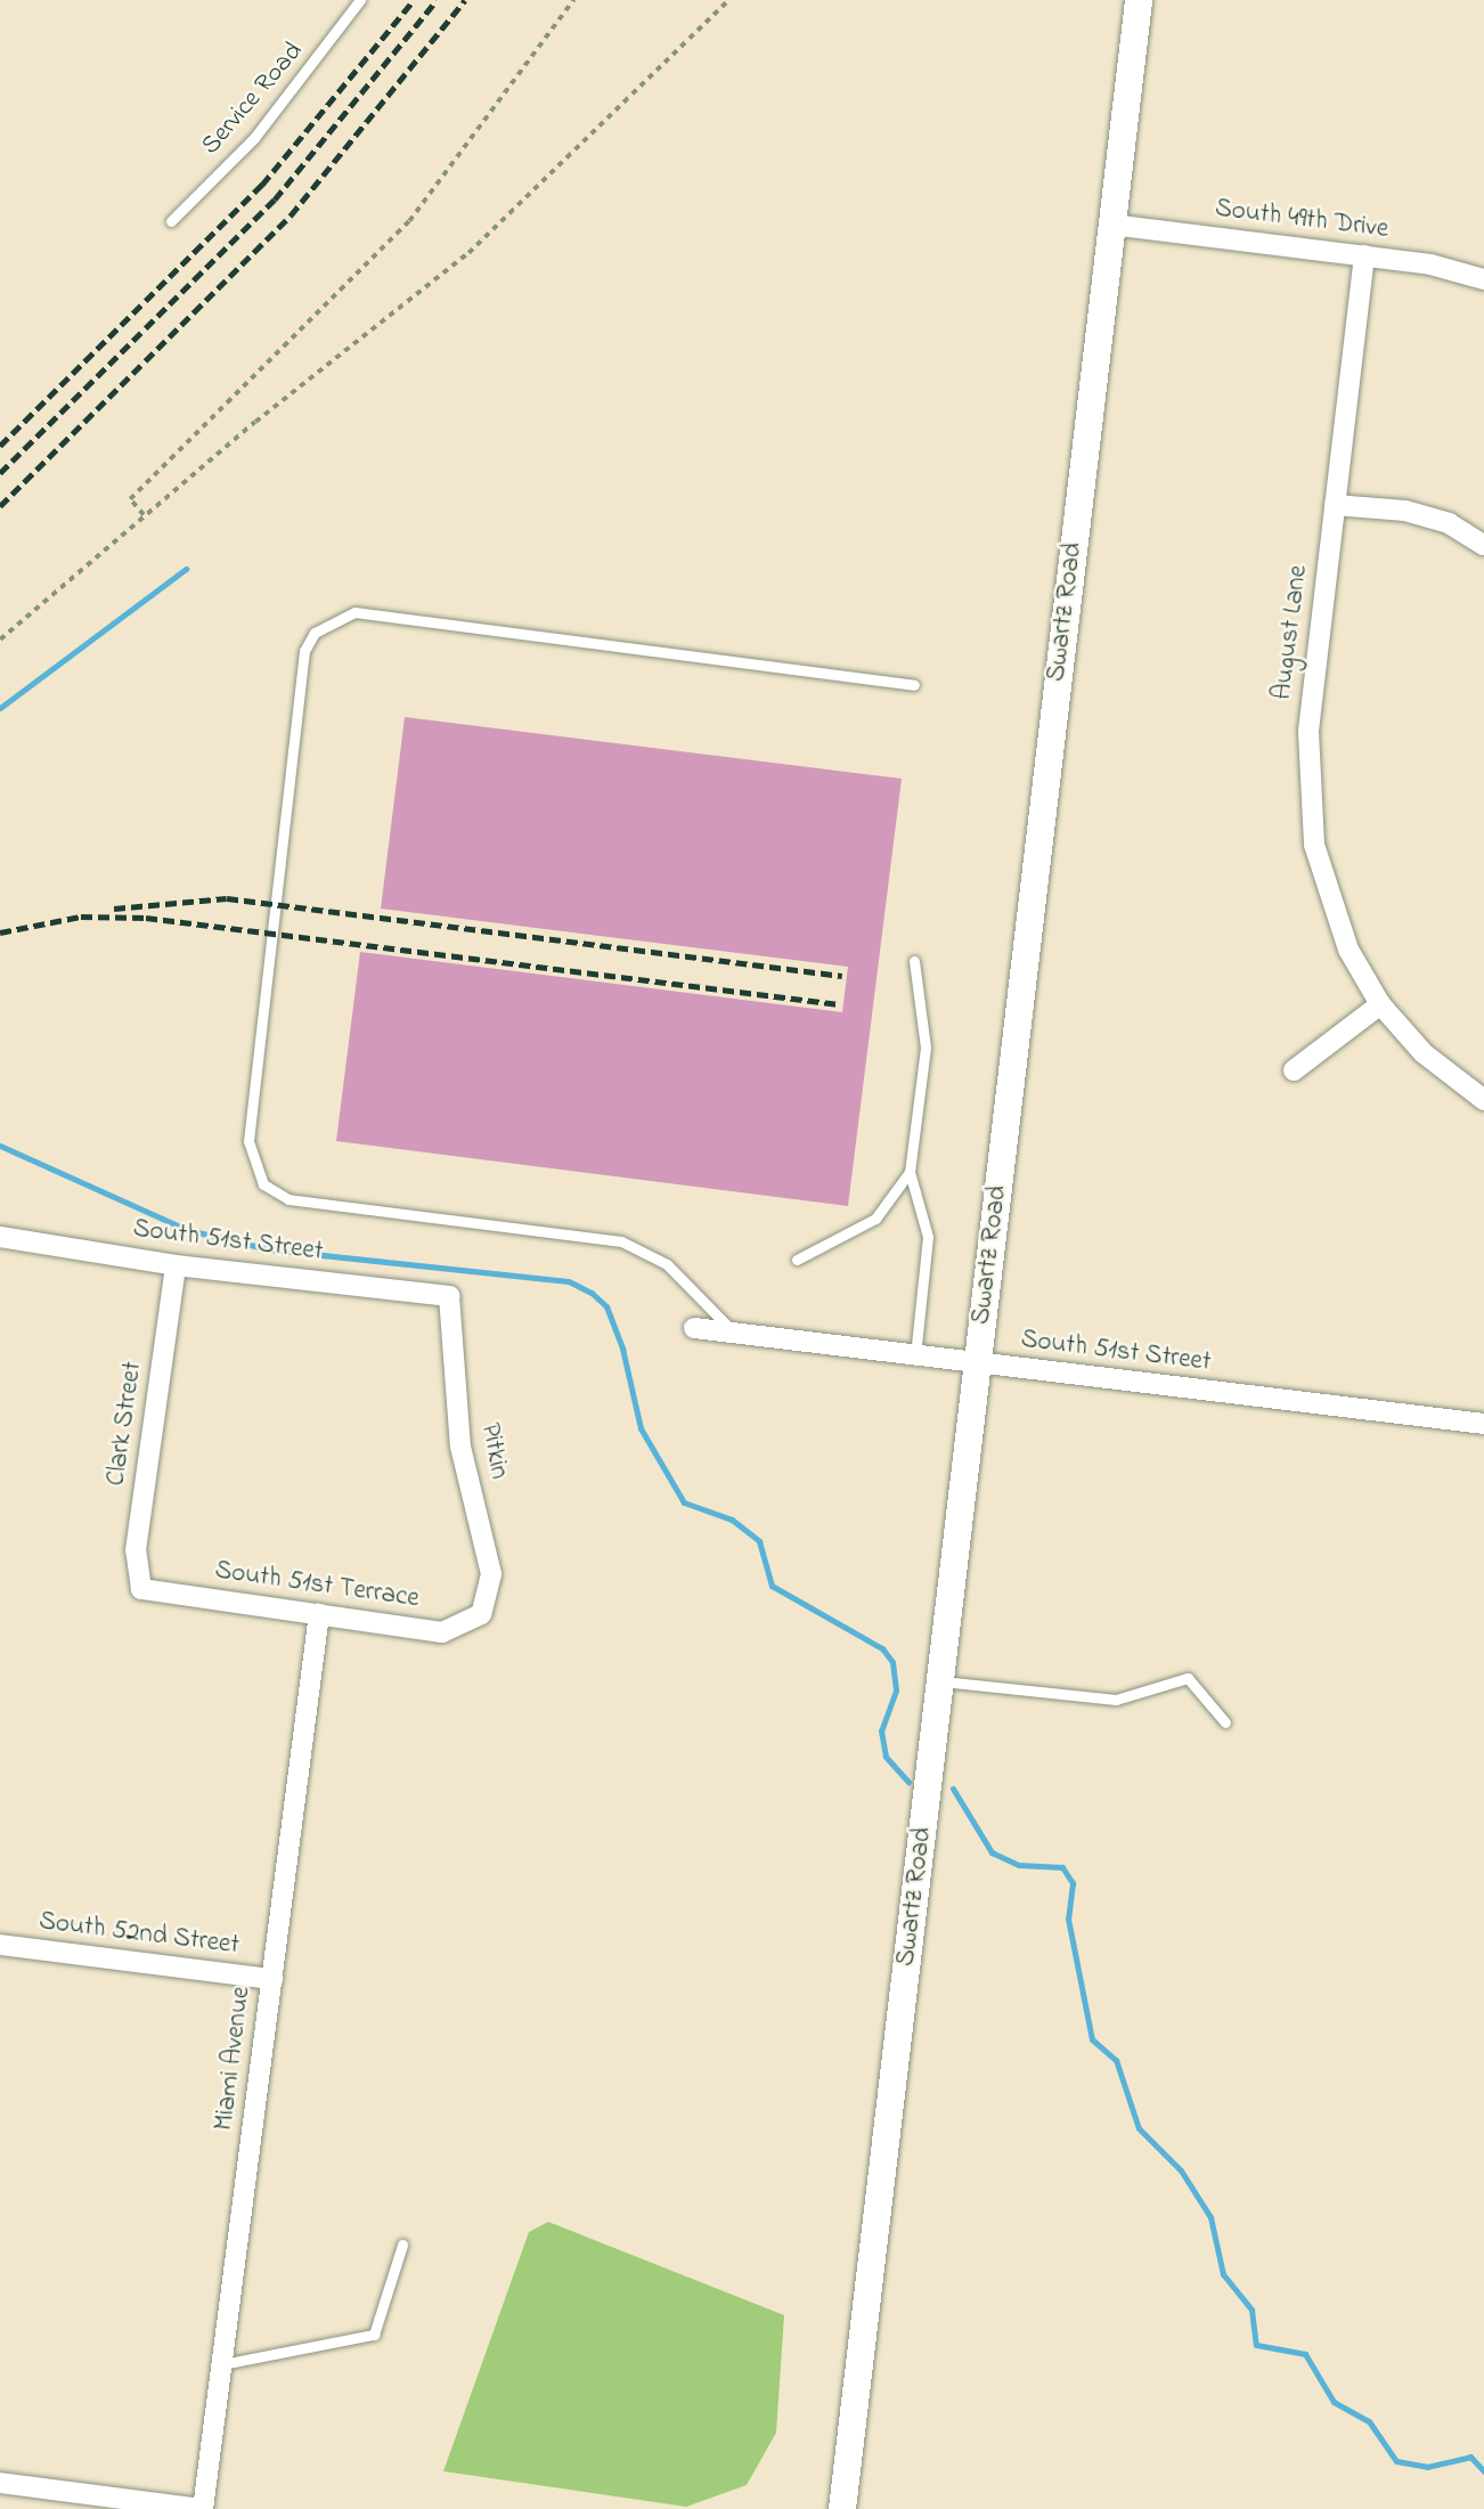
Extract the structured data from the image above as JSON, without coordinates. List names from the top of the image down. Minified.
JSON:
{"streets":{"street":["South 49th Drive","Swartz Road","August Lane","South 51st Street","Clark Street","Pitkin","South 51st Terrace","South 52nd Street","Miami Avenue"],"lane":["Service Road"]},"crossings":[["South 49th Drive","Swartz Road"],["South 49th Drive","August Lane"],["Swartz Road","South 51st Street"],["South 51st Street","Clark Street"],["South 51st Street","Pitkin"],["Clark Street","South 51st Terrace"],["Pitkin","South 51st Terrace"],["South 51st Terrace","Miami Avenue"],["South 52nd Street","Miami Avenue"]]}
